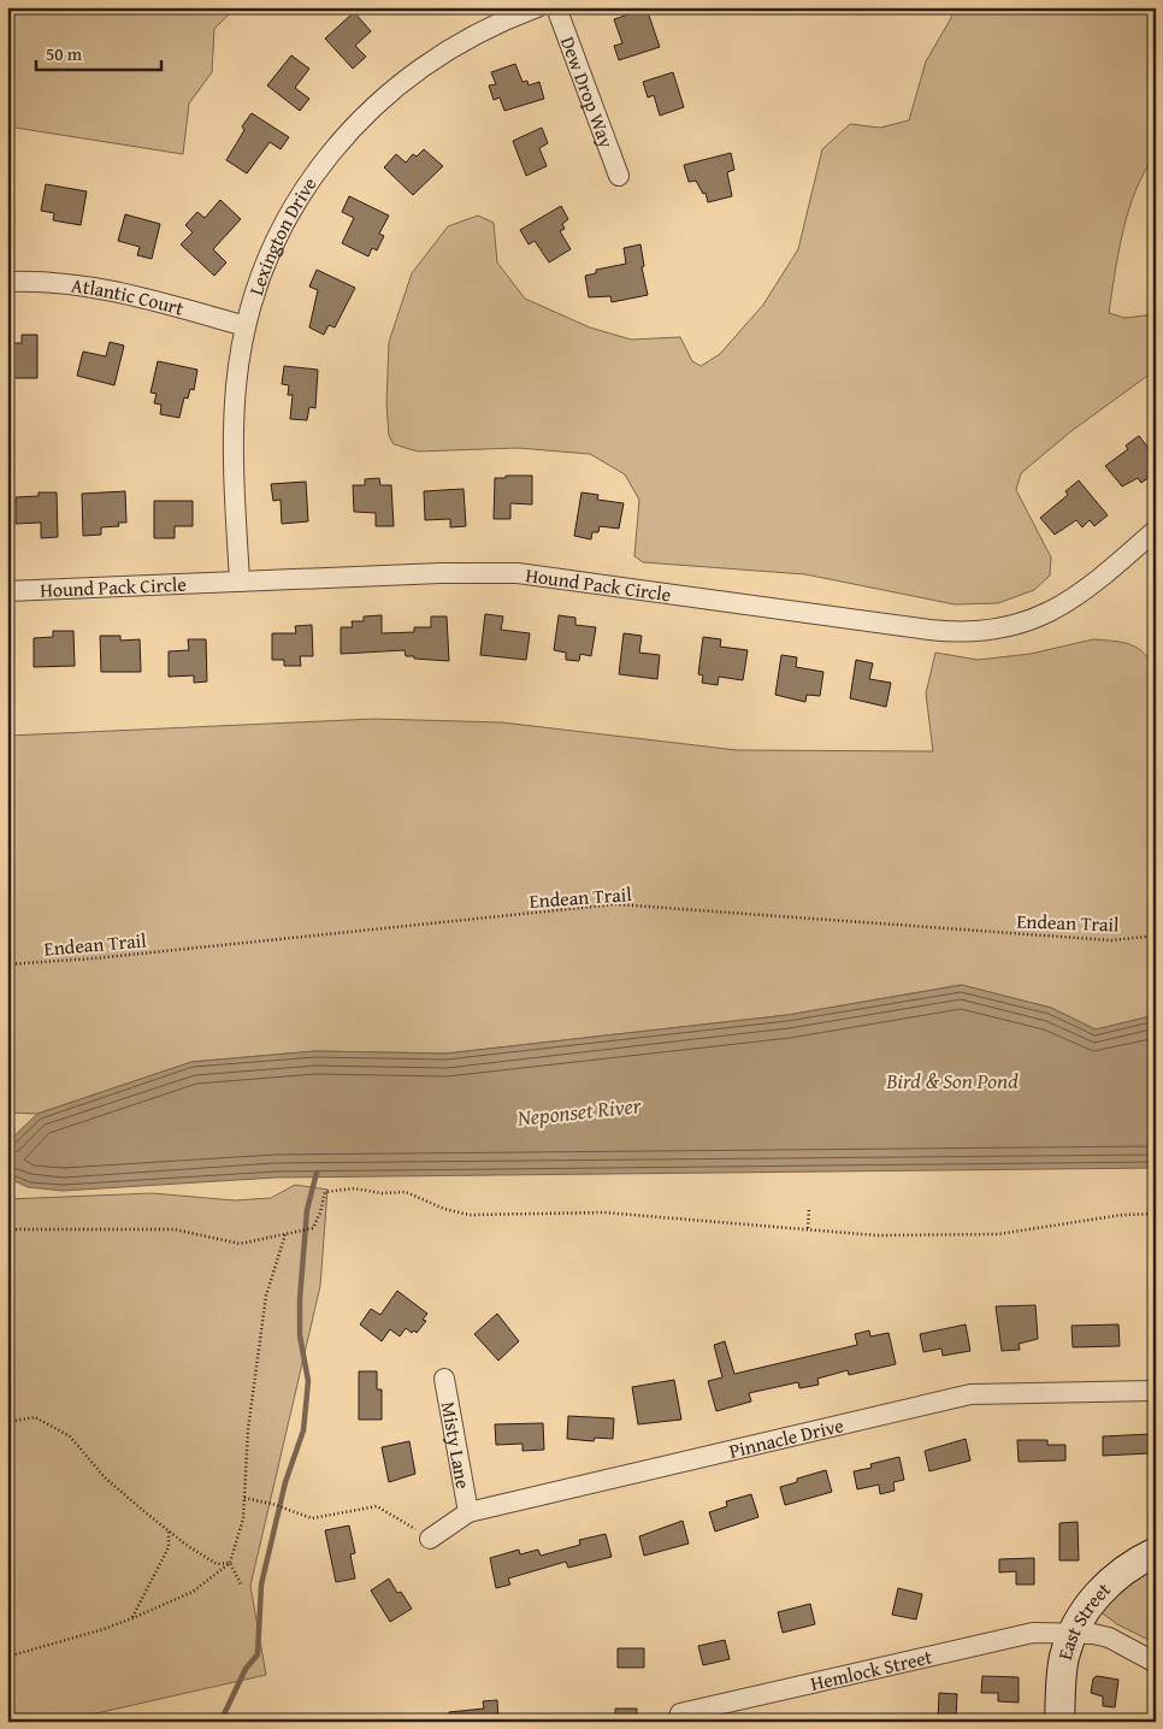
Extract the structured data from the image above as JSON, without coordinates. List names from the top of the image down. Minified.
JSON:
{"streets":{"street":["Dew Drop Way","Lexington Drive","Atlantic Court","Hound Pack Circle","Pinnacle Drive","Misty Lane","East Street","Hemlock Street"],"path":["Endean Trail"]},"crossings":[["Lexington Drive","Atlantic Court"],["Lexington Drive","Hound Pack Circle"],["Pinnacle Drive","Misty Lane"],["East Street","Hemlock Street"]],"water":["Bird & Son Pond","Neponset River"],"scale_bar":"50 m"}
